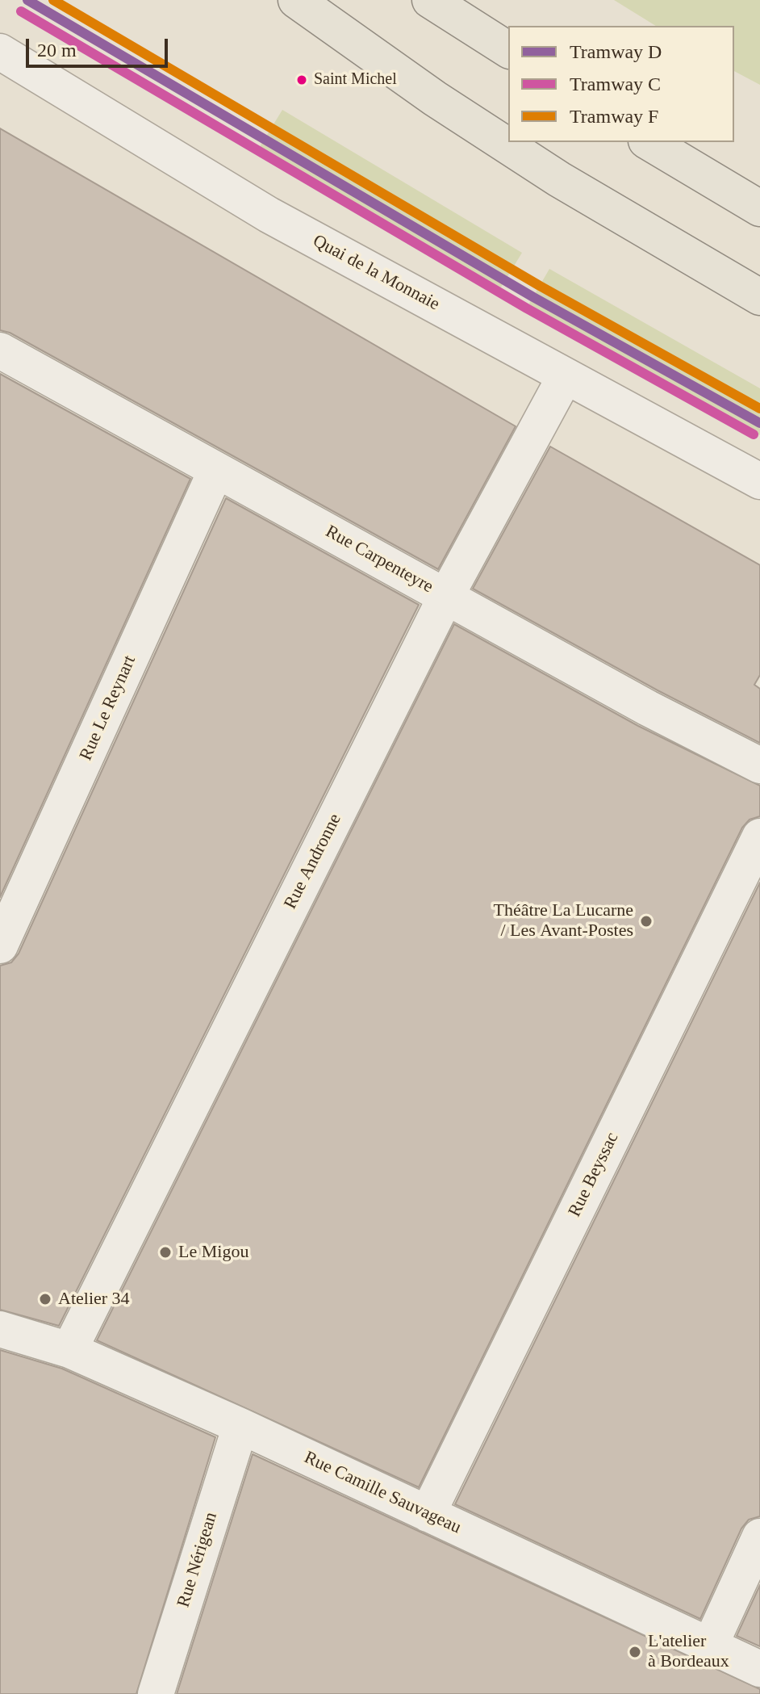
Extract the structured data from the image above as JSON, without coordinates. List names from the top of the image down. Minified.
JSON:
{"streets":{"street":["Quai de la Monnaie","Rue Carpenteyre","Rue Le Reynart","Rue Andronne","Rue Beyssac","Rue Camille Sauvageau","Rue Nérigean"]},"crossings":[["Quai de la Monnaie","Rue Andronne"],["Rue Carpenteyre","Rue Le Reynart"],["Rue Carpenteyre","Rue Andronne"],["Rue Andronne","Rue Camille Sauvageau"],["Rue Beyssac","Rue Camille Sauvageau"],["Rue Camille Sauvageau","Rue Nérigean"]],"places":["Saint Michel","Théâtre La Lucarne / Les Avant-Postes","Le Migou","Atelier 34","L'atelier à Bordeaux"],"lines":["tram line D","tram line F","tram line C"],"legend":["Tramway D","Tramway C","Tramway F"],"scale_bar":"20 m"}
